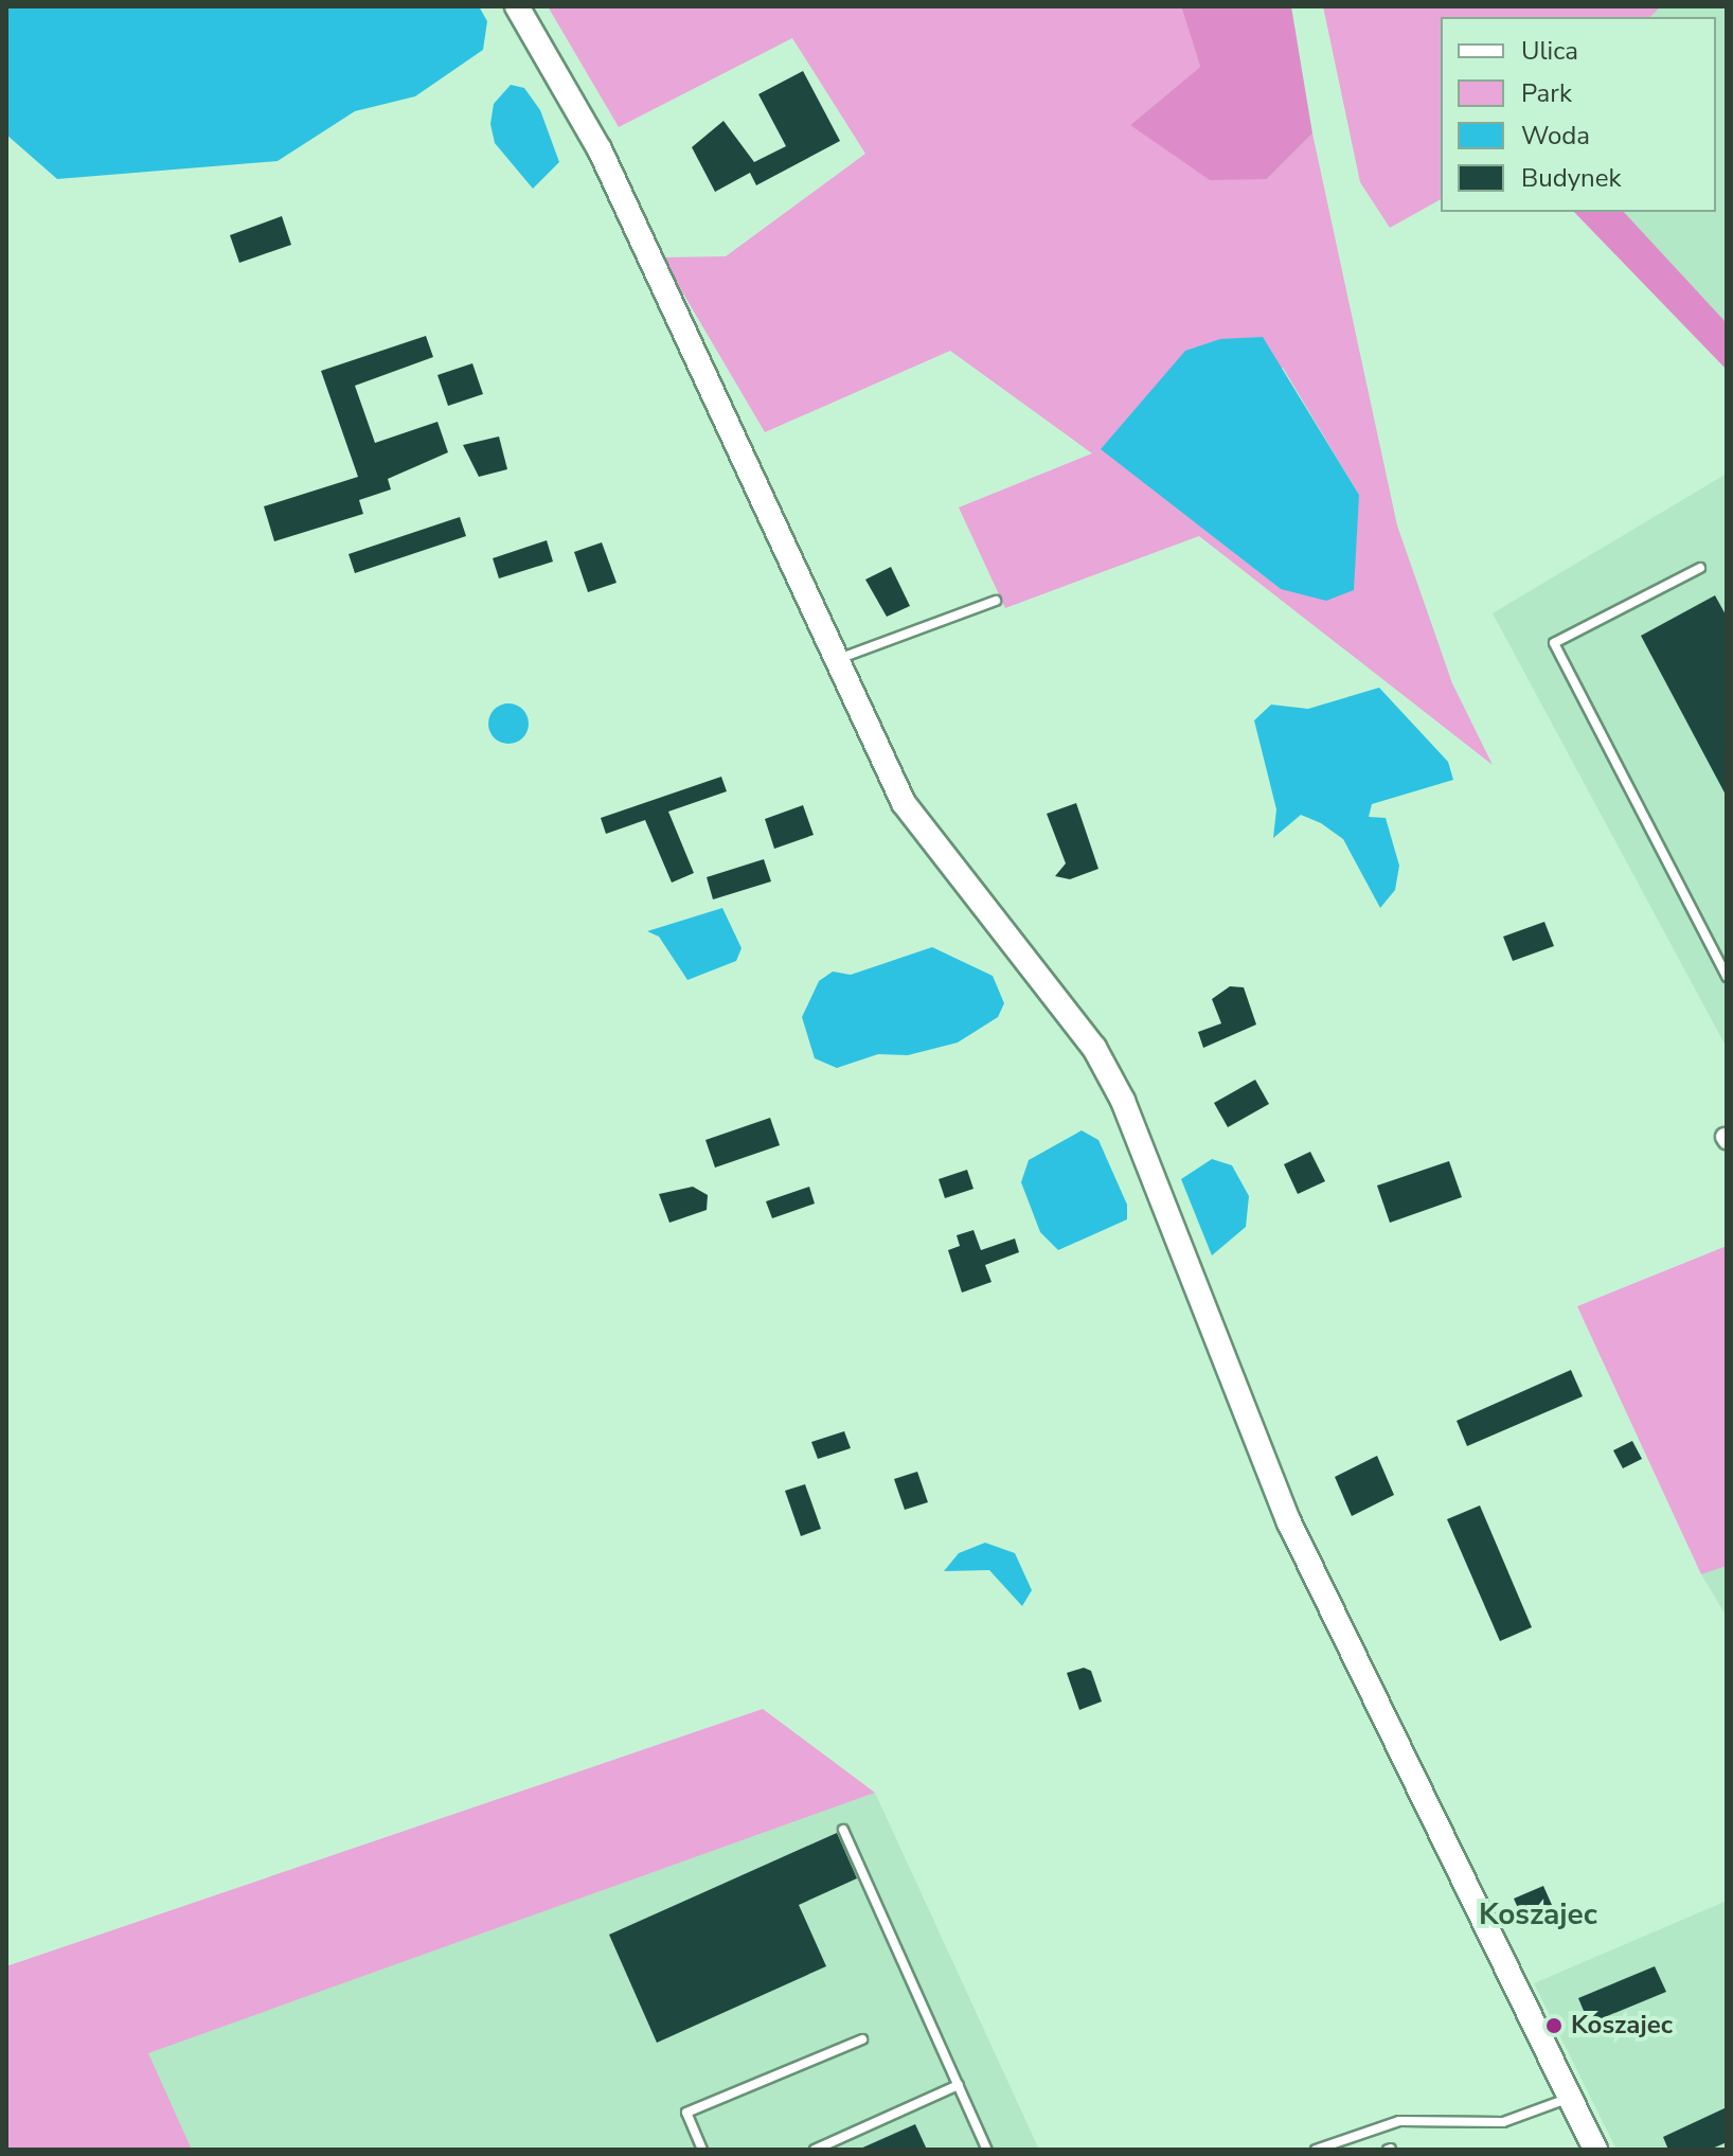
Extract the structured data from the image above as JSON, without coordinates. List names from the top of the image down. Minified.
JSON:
{"districts":["Koszajec"],"places":["Koszajec"],"legend":["Ulica","Park","Woda","Budynek"]}
